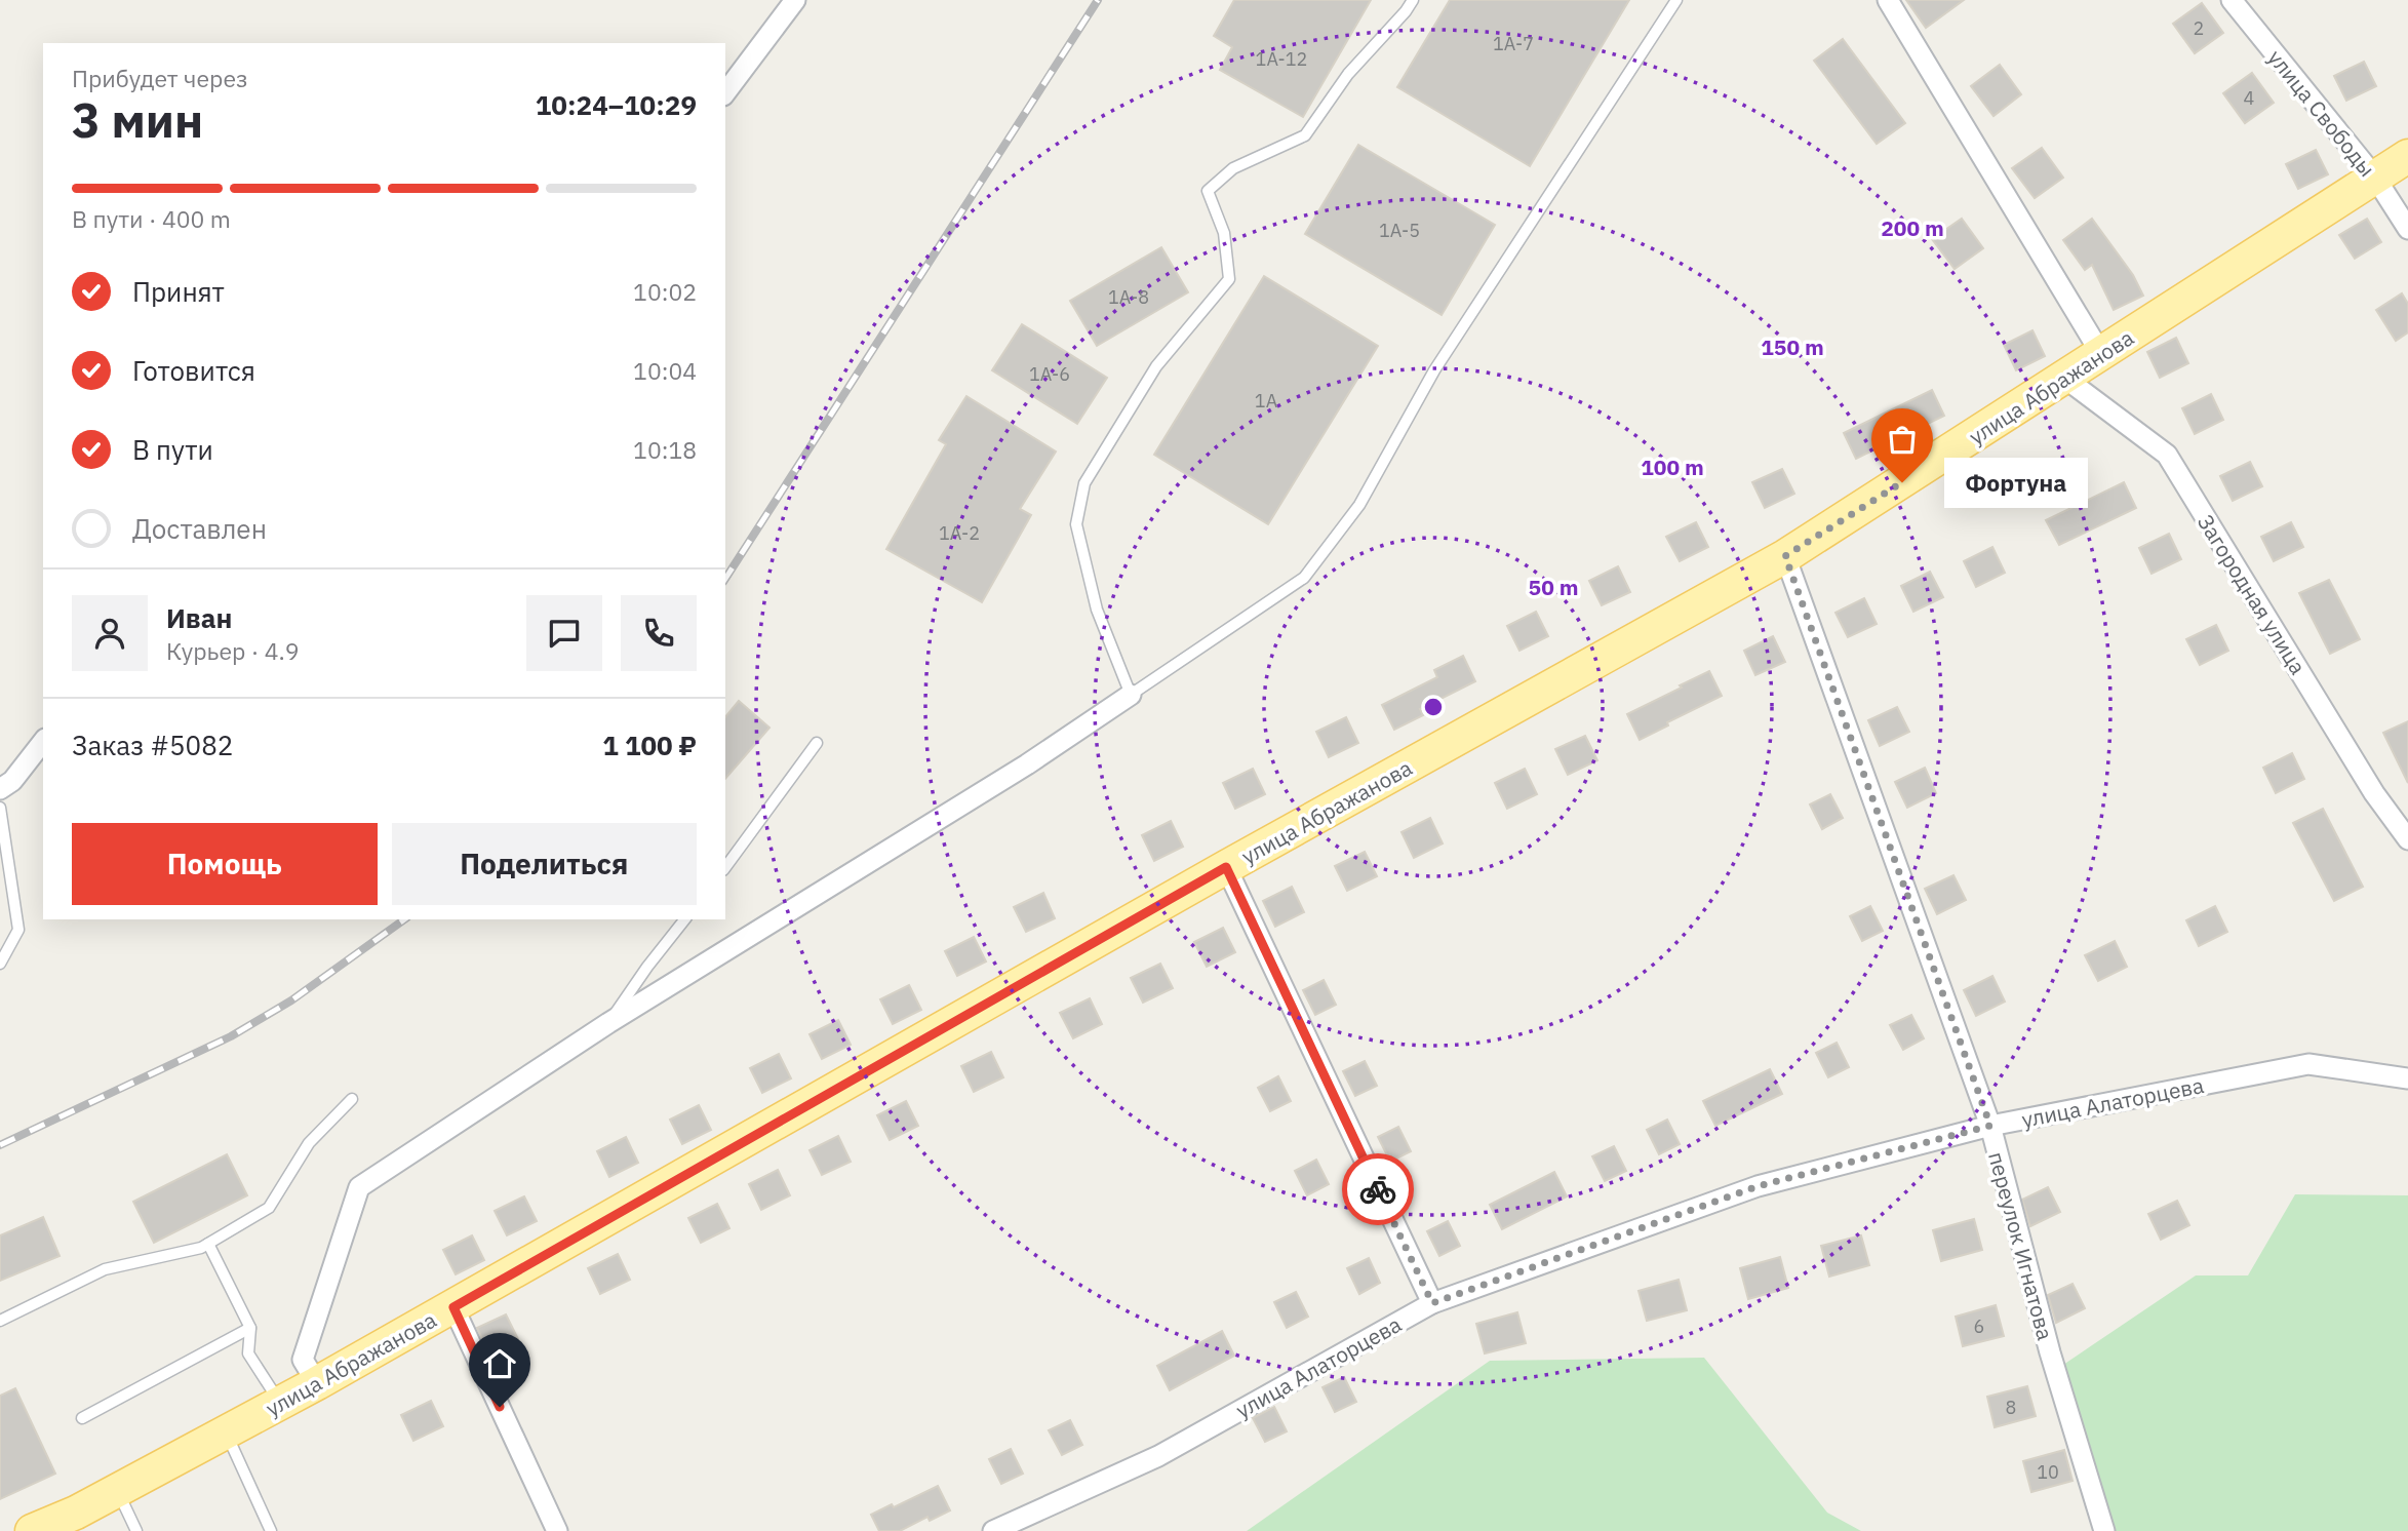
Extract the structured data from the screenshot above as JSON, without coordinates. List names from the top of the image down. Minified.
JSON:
{"streets":{"main road":["улица Абражанова"],"street":["улица Свободы","Загородная улица","улица Алаторцева","переулок Игнатова"]},"crossings":[["улица Свободы","улица Абражанова"],["улица Абражанова","Загородная улица"],["улица Абражанова","переулок Игнатова"],["улица Алаторцева","переулок Игнатова"]],"places":["Фортуна"],"house_numbers":["2","1А-7","1А-12","4","1А-5","1А-8","1А-6","1А","1А-2","6","8","10"],"page":{"heading":["3 мин","Прибудет через","10:24–10:29"],"panel":["Иван","Курьер · 4.9","Заказ #5082","1 100 ₽"],"bar":"В пути · 400 m","list":[["Принят","10:02"],["Готовится","10:04"],["В пути","10:18"],"Доставлен"],"bubble":"Фортуна","buttons":["Помощь","Поделиться"]},"rings":["200 m","150 m","100 m","50 m"]}
